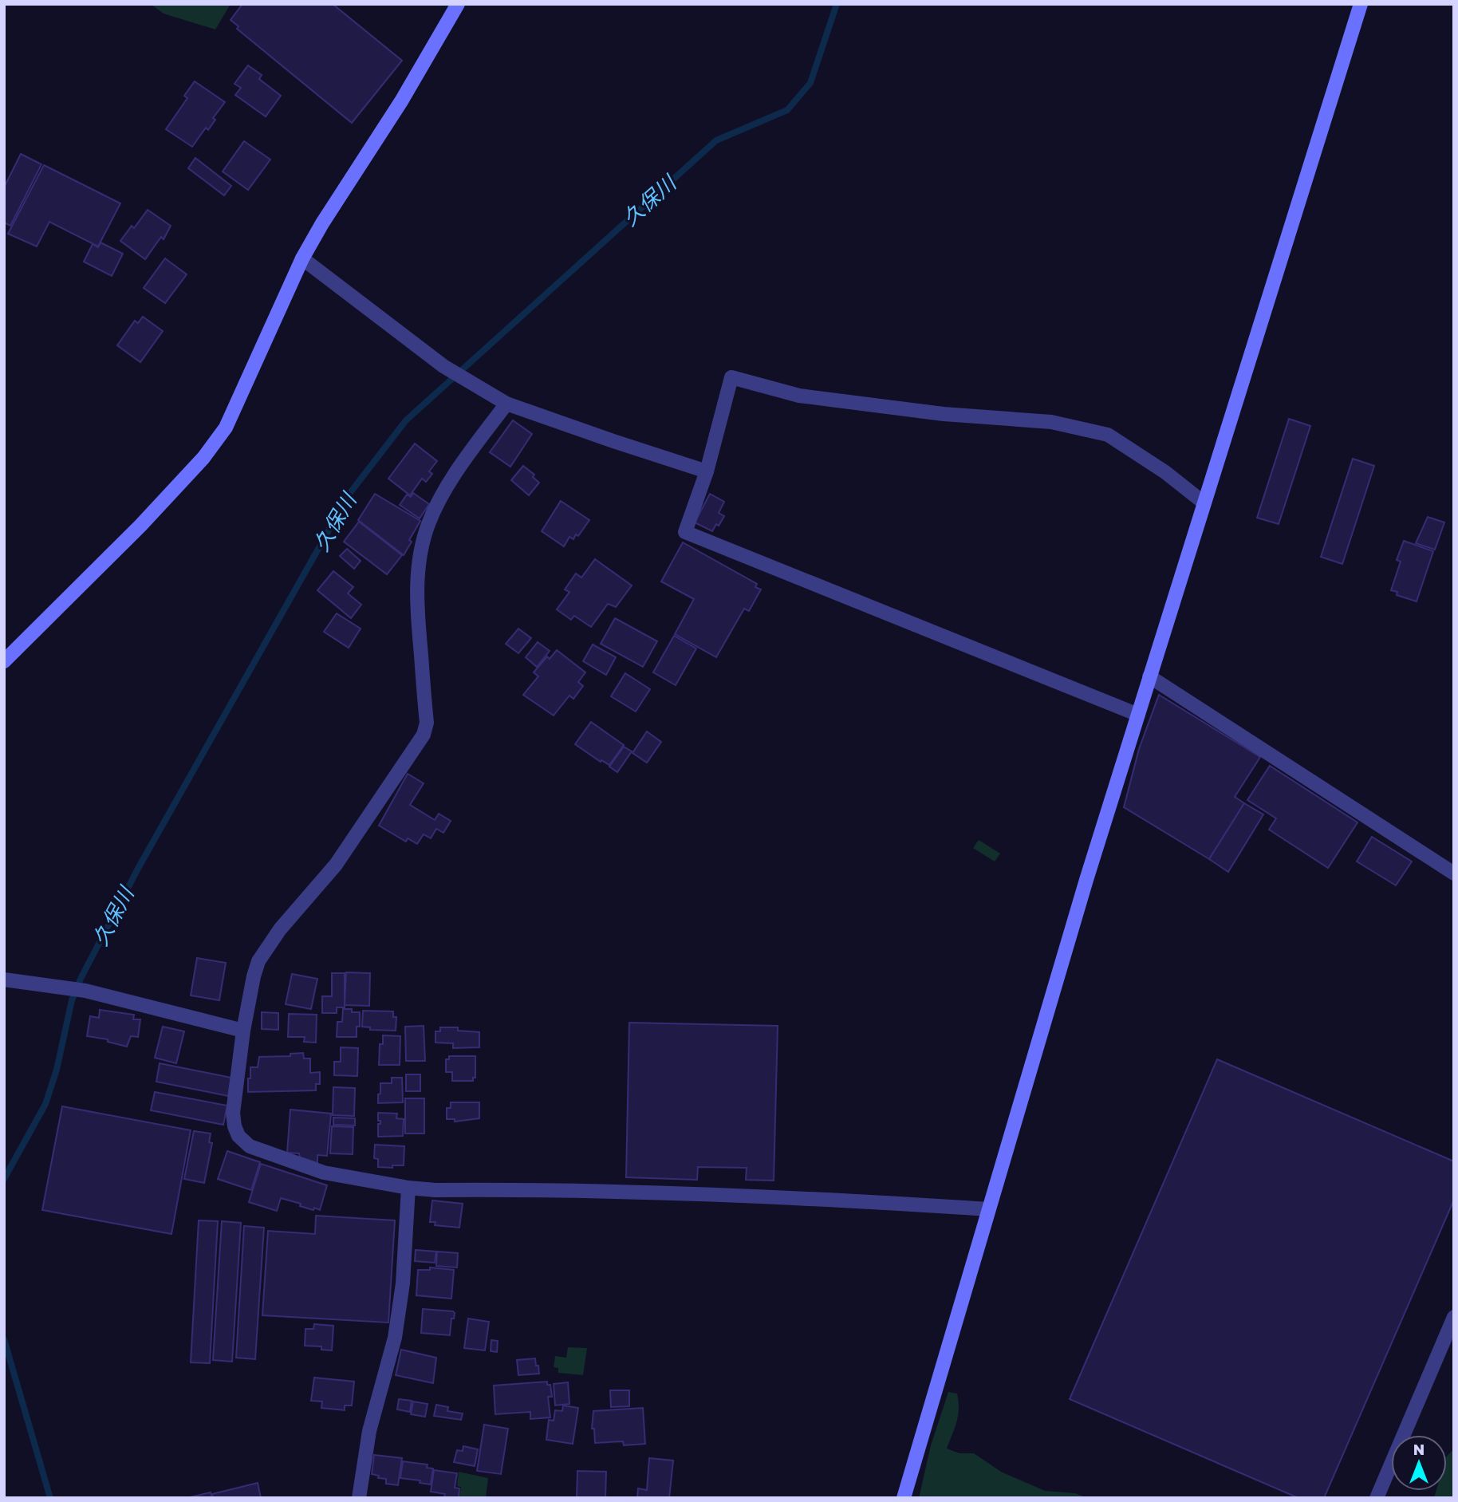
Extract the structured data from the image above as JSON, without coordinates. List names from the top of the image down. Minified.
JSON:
{"water":["久保川"],"north":"top"}
